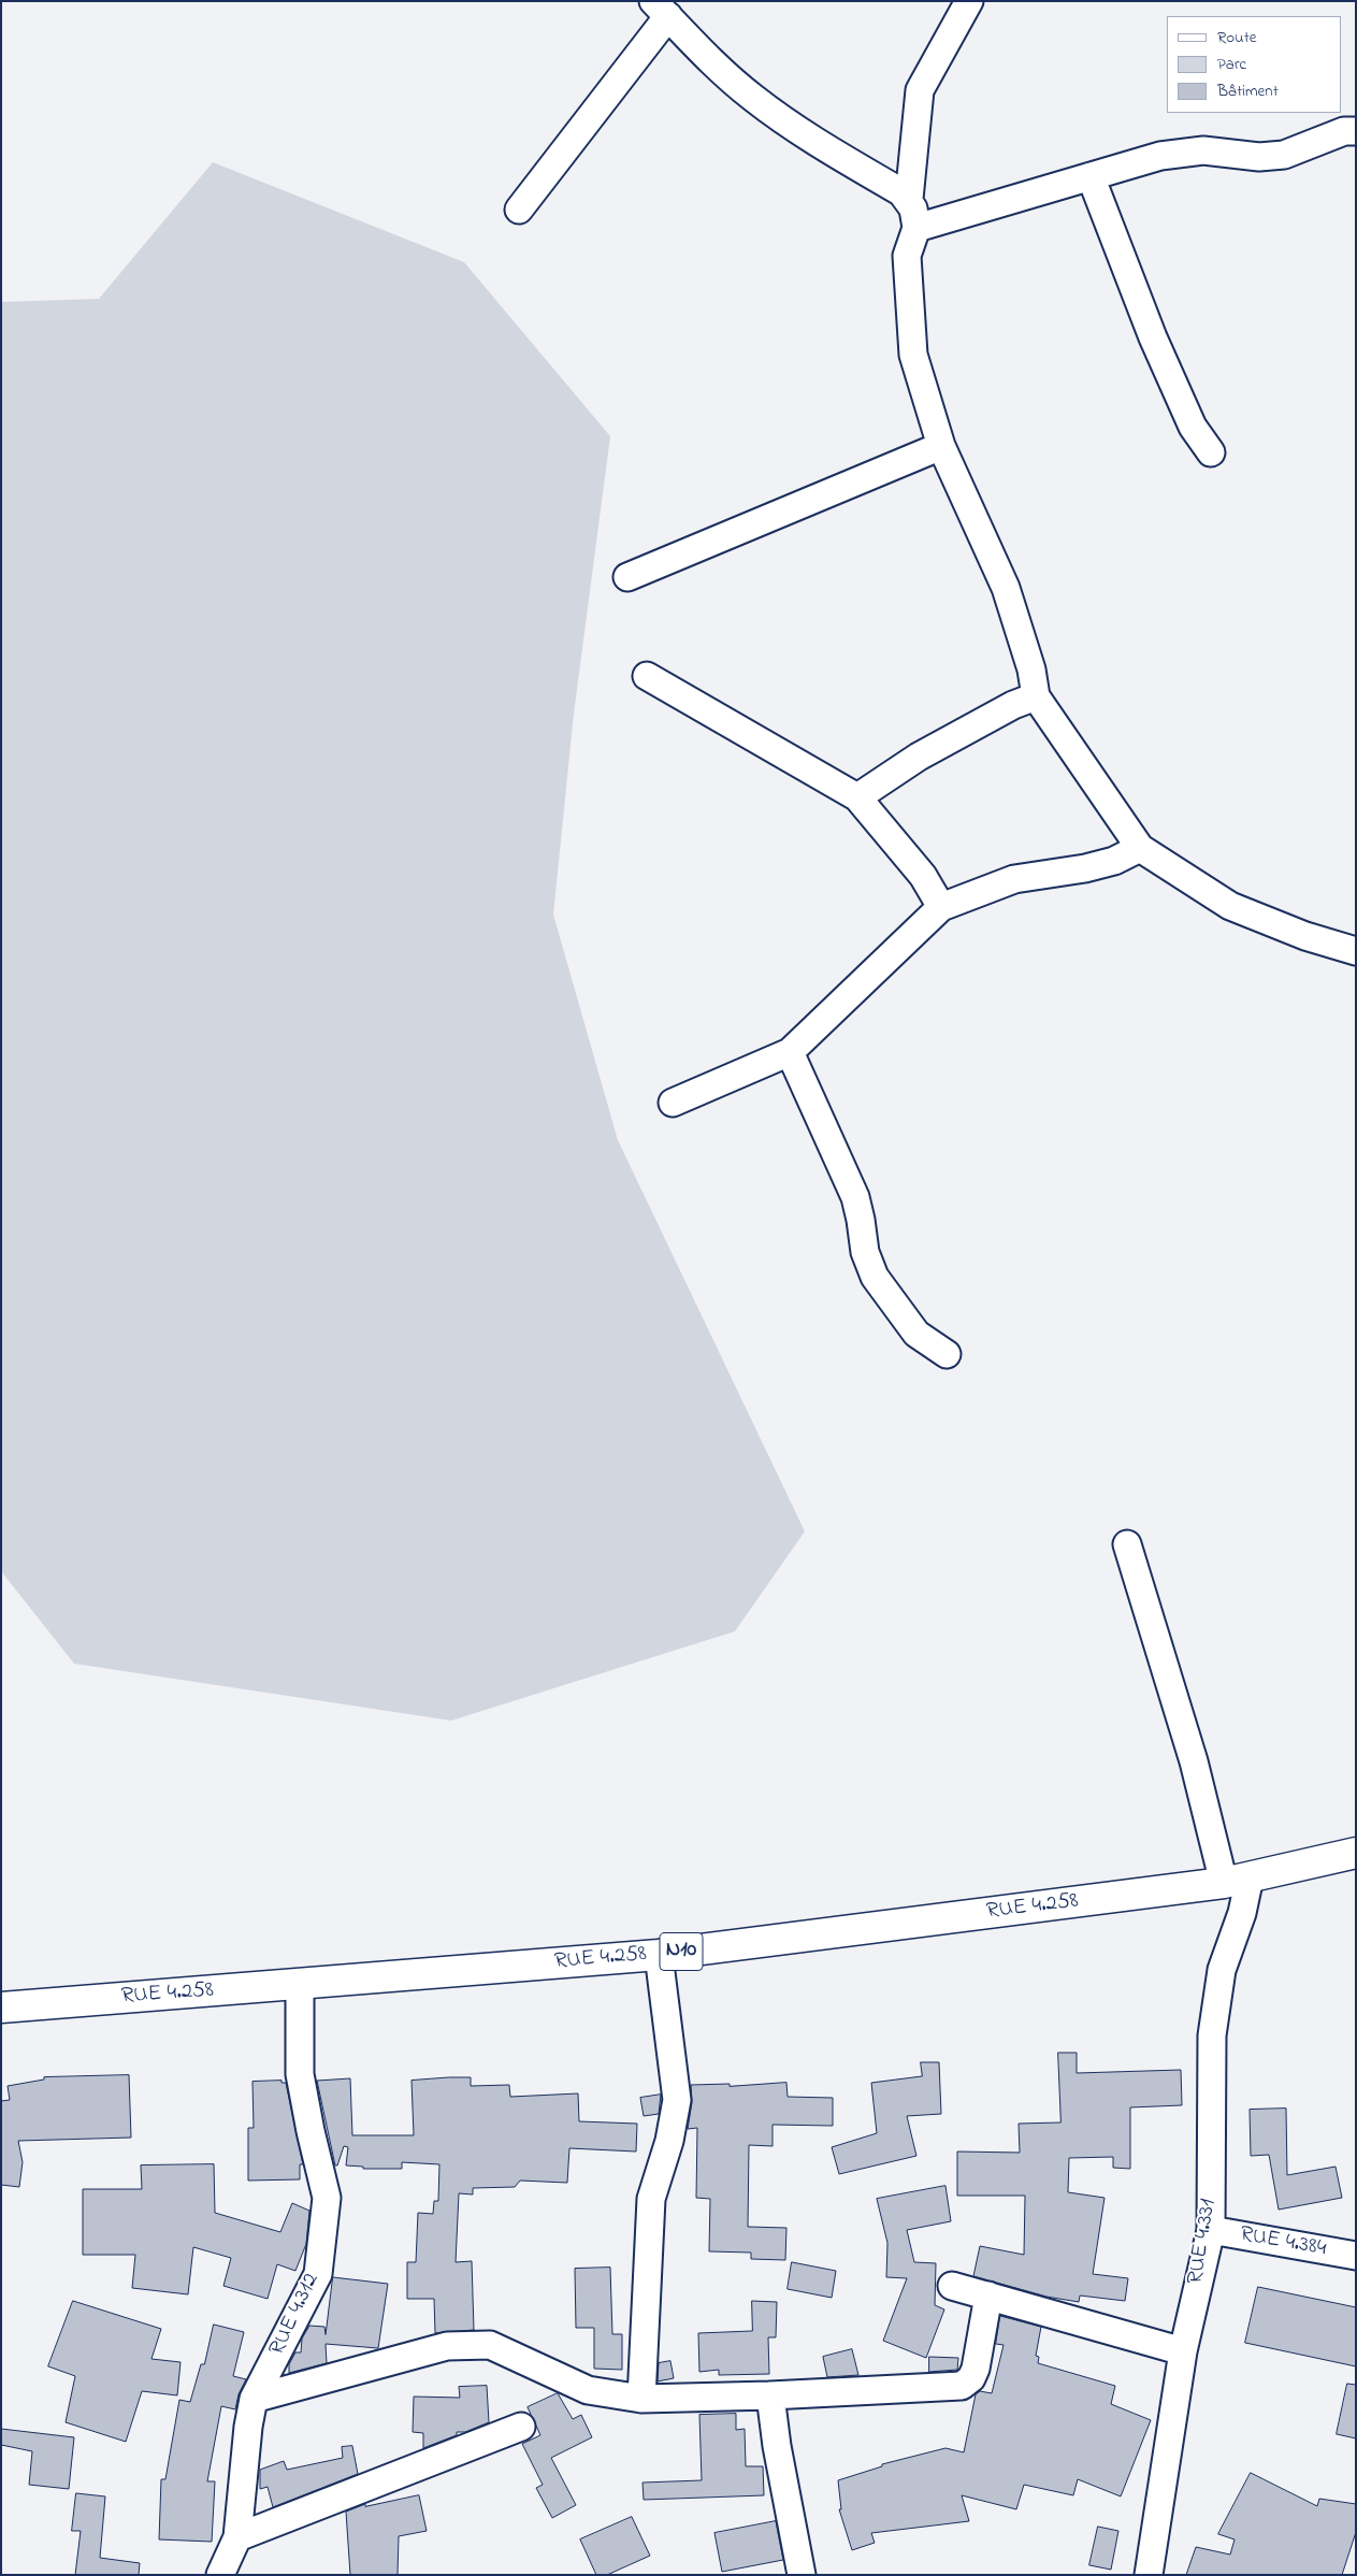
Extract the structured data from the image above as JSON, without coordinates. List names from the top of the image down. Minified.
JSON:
{"streets":{"highway":["RUE 4.258","N10"],"street":["RUE 4.331","RUE 4.384","RUE 4.312"]},"crossings":[["RUE 4.258","RUE 4.331"],["RUE 4.258","RUE 4.312"],["RUE 4.331","RUE 4.384"]],"legend":["Route","Parc","Bâtiment"]}
